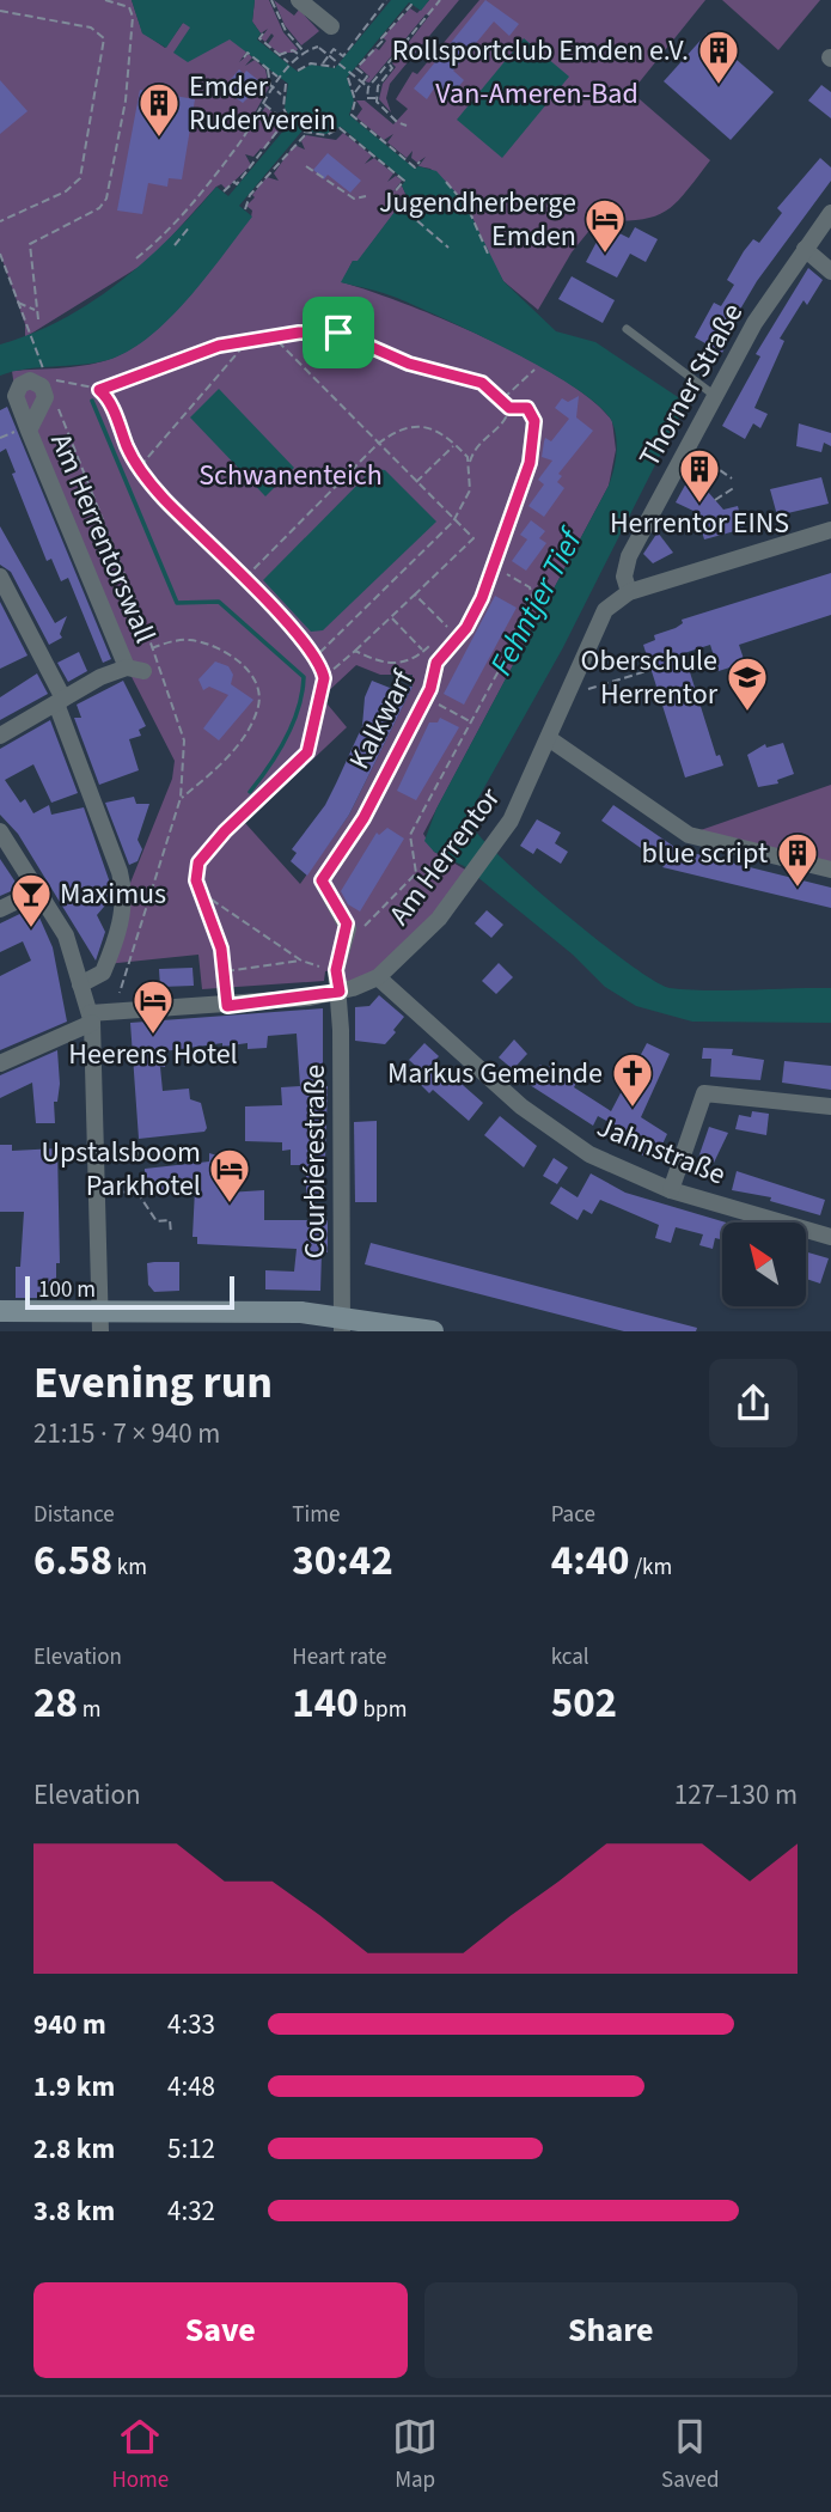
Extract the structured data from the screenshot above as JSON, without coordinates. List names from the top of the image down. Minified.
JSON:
{"streets":{"street":["Thorner Straße","Am Herrentorswall","Kalkwarf","Am Herrentor","Jahnstraße","Courbiérestraße"]},"crossings":[["Thorner Straße","Am Herrentor"],["Am Herrentor","Jahnstraße"],["Am Herrentor","Courbiérestraße"]],"water":["Fehntjer Tief"],"parks":["Van-Ameren-Bad","Schwanenteich"],"places":{"building":["Rollsportclub Emden e.V.","Emder Ruderverein","Herrentor EINS","blue script"],"hotel":["Jugendherberge Emden","Heerens Hotel","Upstalsboom Parkhotel"],"school or university":["Oberschule Herrentor"],"bar":["Maximus"],"church":["Markus Gemeinde"]},"scale_bar":"100 m","north":"top left","page":{"scale":"100 m","heading":["Evening run","21:15 · 7 × 940 m"],"stats":[["Distance","6.58 km"],["Time","30:42"],["Pace","4:40 /km"],["Elevation","28 m"],["Heart rate","140 bpm"],["kcal","502"]],"chart":["Elevation","127–130 m"],"list":[{"name":"940 m","note":"4:33"},{"name":"1.9 km","note":"4:48"},{"name":"2.8 km","note":"5:12"},{"name":"3.8 km","note":"4:32"}],"buttons":["Save","Share"],"tabs":["Home","Map","Saved"]}}
